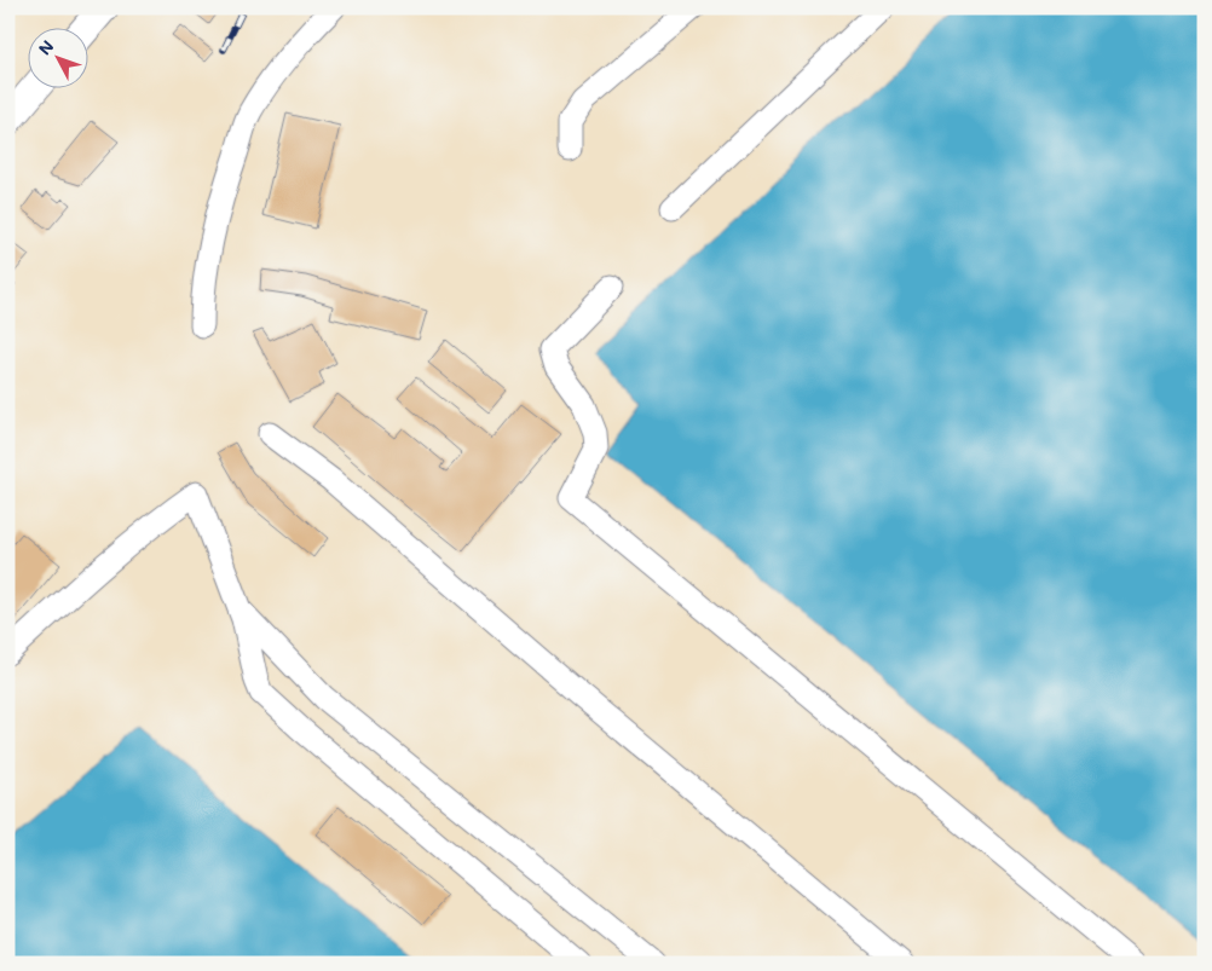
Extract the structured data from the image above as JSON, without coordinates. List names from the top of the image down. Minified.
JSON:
{"north":"top left"}
